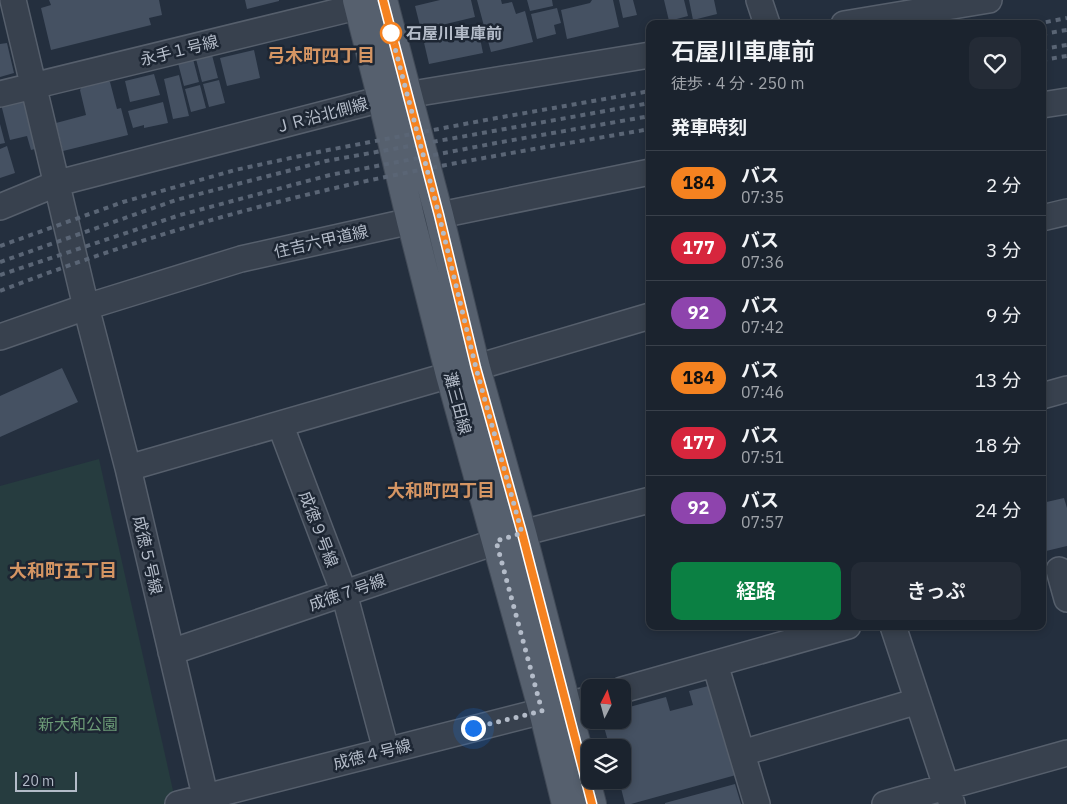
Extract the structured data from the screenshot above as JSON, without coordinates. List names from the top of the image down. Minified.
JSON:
{"streets":{"main road":["灘三田線"],"street":["永手１号線","ＪＲ沿北側線","住吉六甲道線","成徳９号線","成徳５号線","成徳７号線","成徳４号線"]},"crossings":[["永手１号線","灘三田線"],["永手１号線","成徳５号線"],["ＪＲ沿北側線","灘三田線"],["ＪＲ沿北側線","成徳５号線"],["住吉六甲道線","灘三田線"],["住吉六甲道線","成徳５号線"],["灘三田線","成徳７号線"],["灘三田線","成徳４号線"],["成徳９号線","成徳７号線"],["成徳９号線","成徳４号線"],["成徳５号線","成徳７号線"],["成徳５号線","成徳４号線"]],"districts":["弓木町四丁目","大和町四丁目","大和町五丁目"],"parks":["新大和公園"],"places":["石屋川車庫前"],"lines":["bus line 184"],"scale_bar":"20 m","north":"top","page":{"heading":[["石屋川車庫前","徒歩 · 4 分 · 250 m"],"発車時刻"],"list":[{"mark":"184","name":"バス","note":"07:35","value":"2 分"},{"mark":"177","name":"バス","note":"07:36","value":"3 分"},{"mark":"92","name":"バス","note":"07:42","value":"9 分"},{"mark":"184","name":"バス","note":"07:46","value":"13 分"},{"mark":"177","name":"バス","note":"07:51","value":"18 分"},{"mark":"92","name":"バス","note":"07:57","value":"24 分"}],"buttons":["経路","きっぷ"],"scale":"20 m"}}
